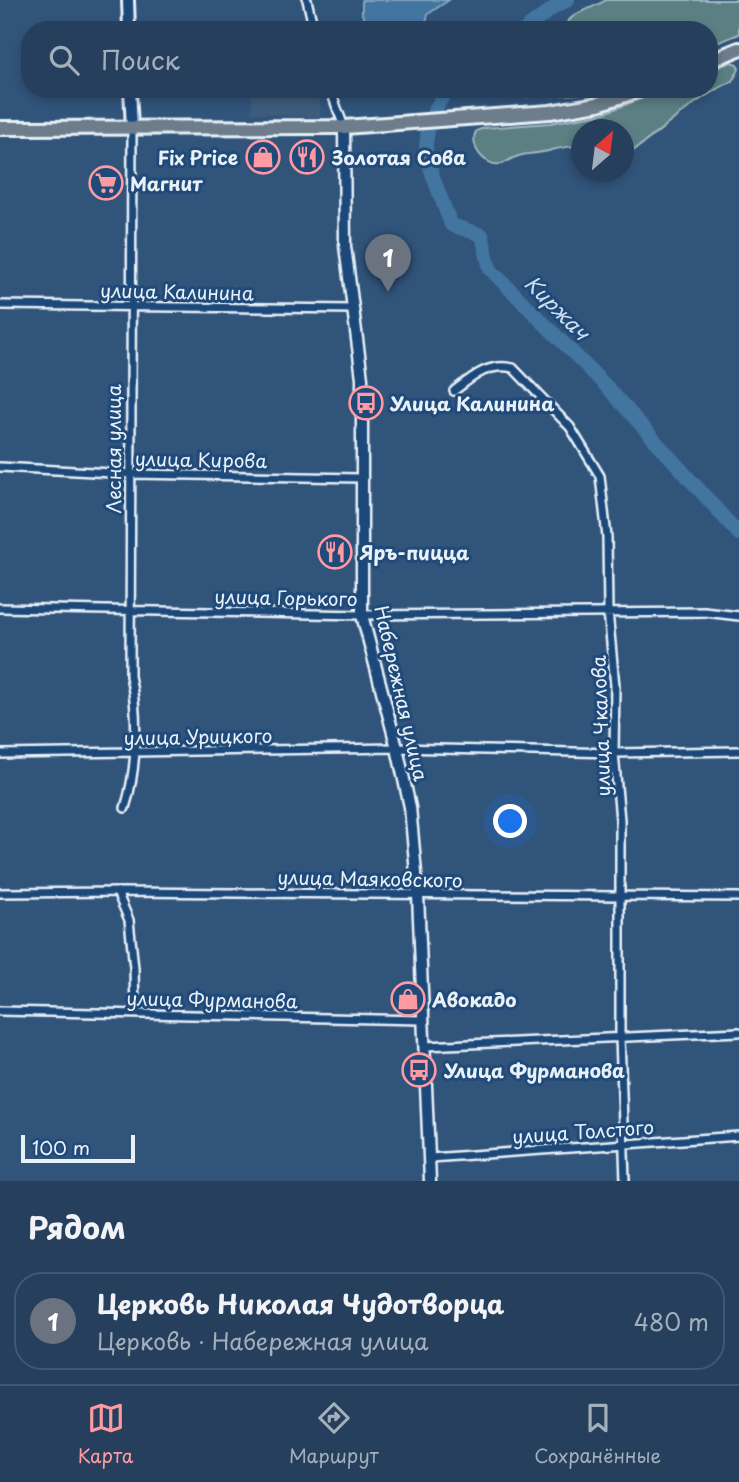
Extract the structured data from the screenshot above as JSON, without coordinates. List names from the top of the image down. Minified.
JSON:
{"streets":{"main road":["Лесная улица"],"street":["улица Калинина","улица Кирова","улица Горького","Набережная улица","улица Чкалова","улица Урицкого","улица Маяковского","улица Фурманова","улица Толстого"]},"crossings":[["улица Калинина","Лесная улица"],["улица Калинина","Набережная улица"],["Лесная улица","улица Кирова"],["Лесная улица","улица Горького"],["Лесная улица","улица Урицкого"],["улица Кирова","Набережная улица"],["улица Горького","Набережная улица"],["улица Горького","улица Чкалова"],["Набережная улица","улица Урицкого"],["Набережная улица","улица Маяковского"],["Набережная улица","улица Фурманова"],["Набережная улица","улица Толстого"],["улица Чкалова","улица Урицкого"],["улица Чкалова","улица Маяковского"],["улица Чкалова","улица Толстого"]],"water":["Киржач"],"places":{"shop":["Fix Price","Авокадо"],"restaurant":["Золотая Сова","Яръ-пицца"],"supermarket":["Магнит"],"bus stop":["Улица Калинина","Улица Фурманова"]},"scale_bar":"100 m","north":"top right","page":{"search":"Поиск","pins":"1","scale":"100 m","heading":"Рядом","list":[{"mark":"1","name":"Церковь Николая Чудотворца","note":"Церковь · Набережная улица","value":"480 m"}],"nav":["Карта","Маршрут","Сохранённые"]}}
